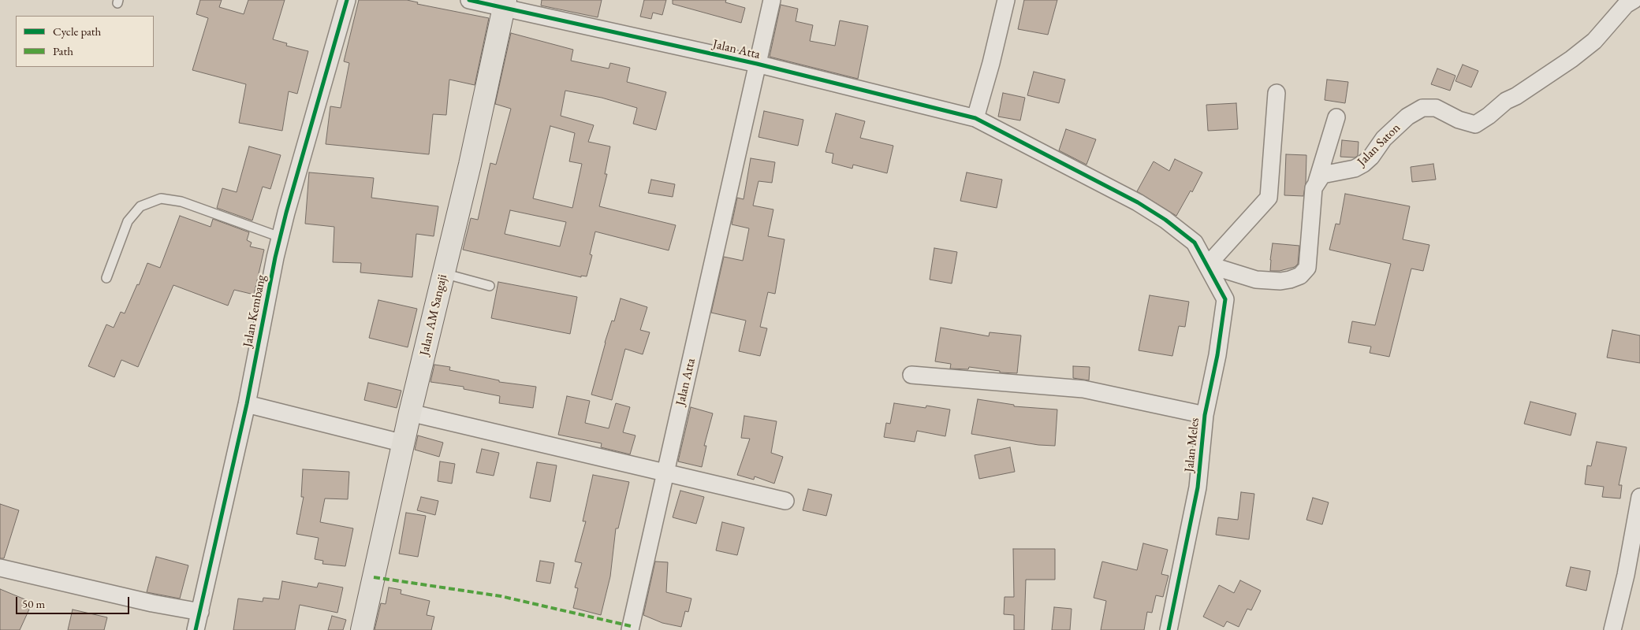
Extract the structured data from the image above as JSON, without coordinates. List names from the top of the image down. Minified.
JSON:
{"streets":{"highway":["Jalan AM Sangaji"],"street":["Jalan Atta","Jalan Saton","Jalan Kembang","Jalan Meles"]},"crossings":[["Jalan Atta","Jalan AM Sangaji"],["Jalan Atta","Jalan Meles"]],"legend":["Cycle path","Path"],"scale_bar":"50 m"}
